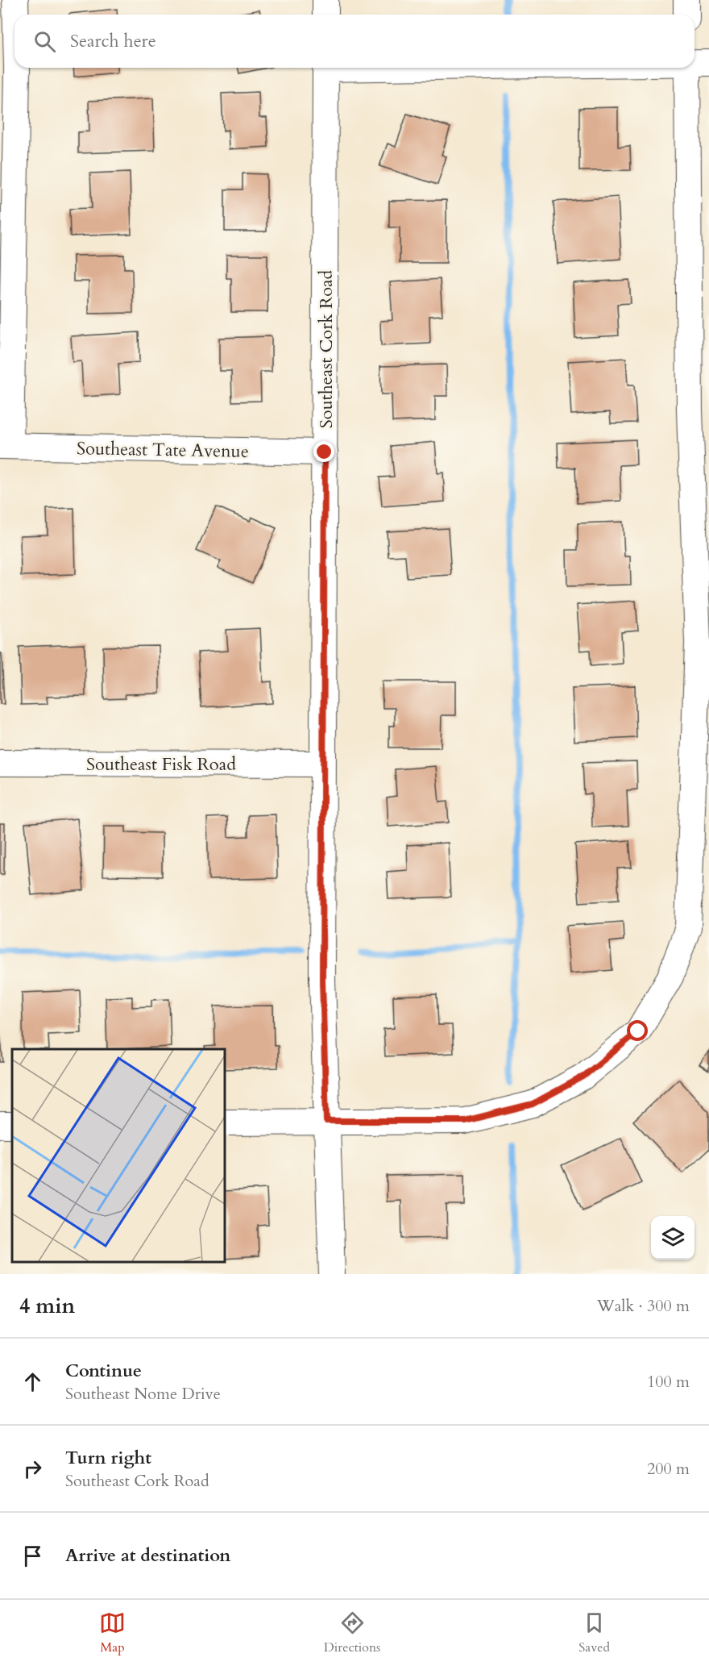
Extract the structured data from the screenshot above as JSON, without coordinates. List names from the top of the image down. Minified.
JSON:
{"streets":{"street":["Southeast Cork Road","Southeast Tate Avenue","Southeast Fisk Road"]},"crossings":[["Southeast Cork Road","Southeast Tate Avenue"],["Southeast Cork Road","Southeast Fisk Road"]],"page":{"search":"Search here","heading":["4 min","Walk · 300 m"],"list":[["Continue","Southeast Nome Drive","100 m"],["Turn right","Southeast Cork Road","200 m"],"Arrive at destination"],"nav":["Map","Directions","Saved"]}}
